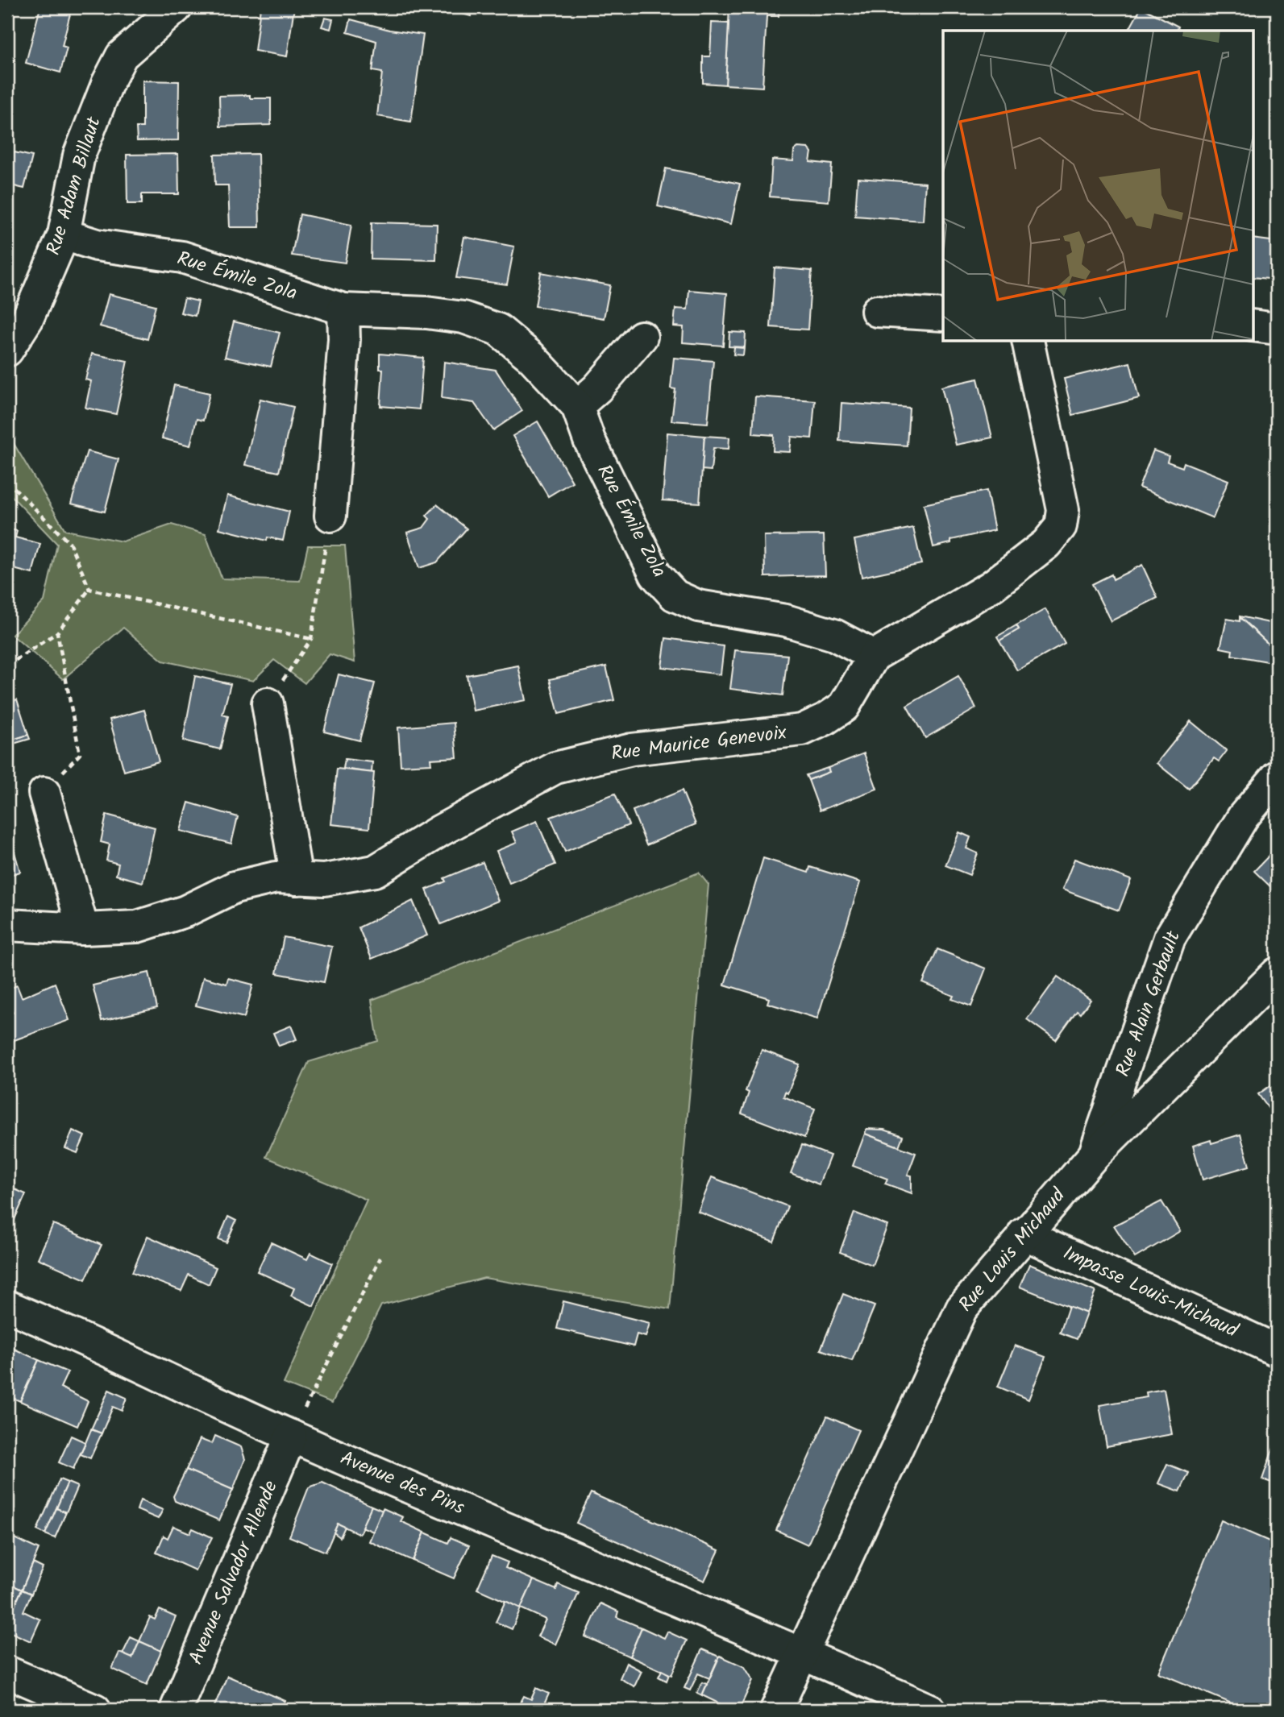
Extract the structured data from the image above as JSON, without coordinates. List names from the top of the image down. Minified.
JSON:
{"streets":{"street":["Rue Adam Billaut","Rue Émile Zola","Rue Maurice Genevoix","Rue Alain Gerbault","Rue Louis Michaud","Impasse Louis-Michaud","Avenue des Pins","Avenue Salvador Allende"]},"crossings":[["Rue Adam Billaut","Rue Émile Zola"],["Rue Émile Zola","Rue Maurice Genevoix"],["Rue Alain Gerbault","Rue Louis Michaud"],["Rue Louis Michaud","Impasse Louis-Michaud"],["Rue Louis Michaud","Avenue des Pins"],["Avenue des Pins","Avenue Salvador Allende"]]}
